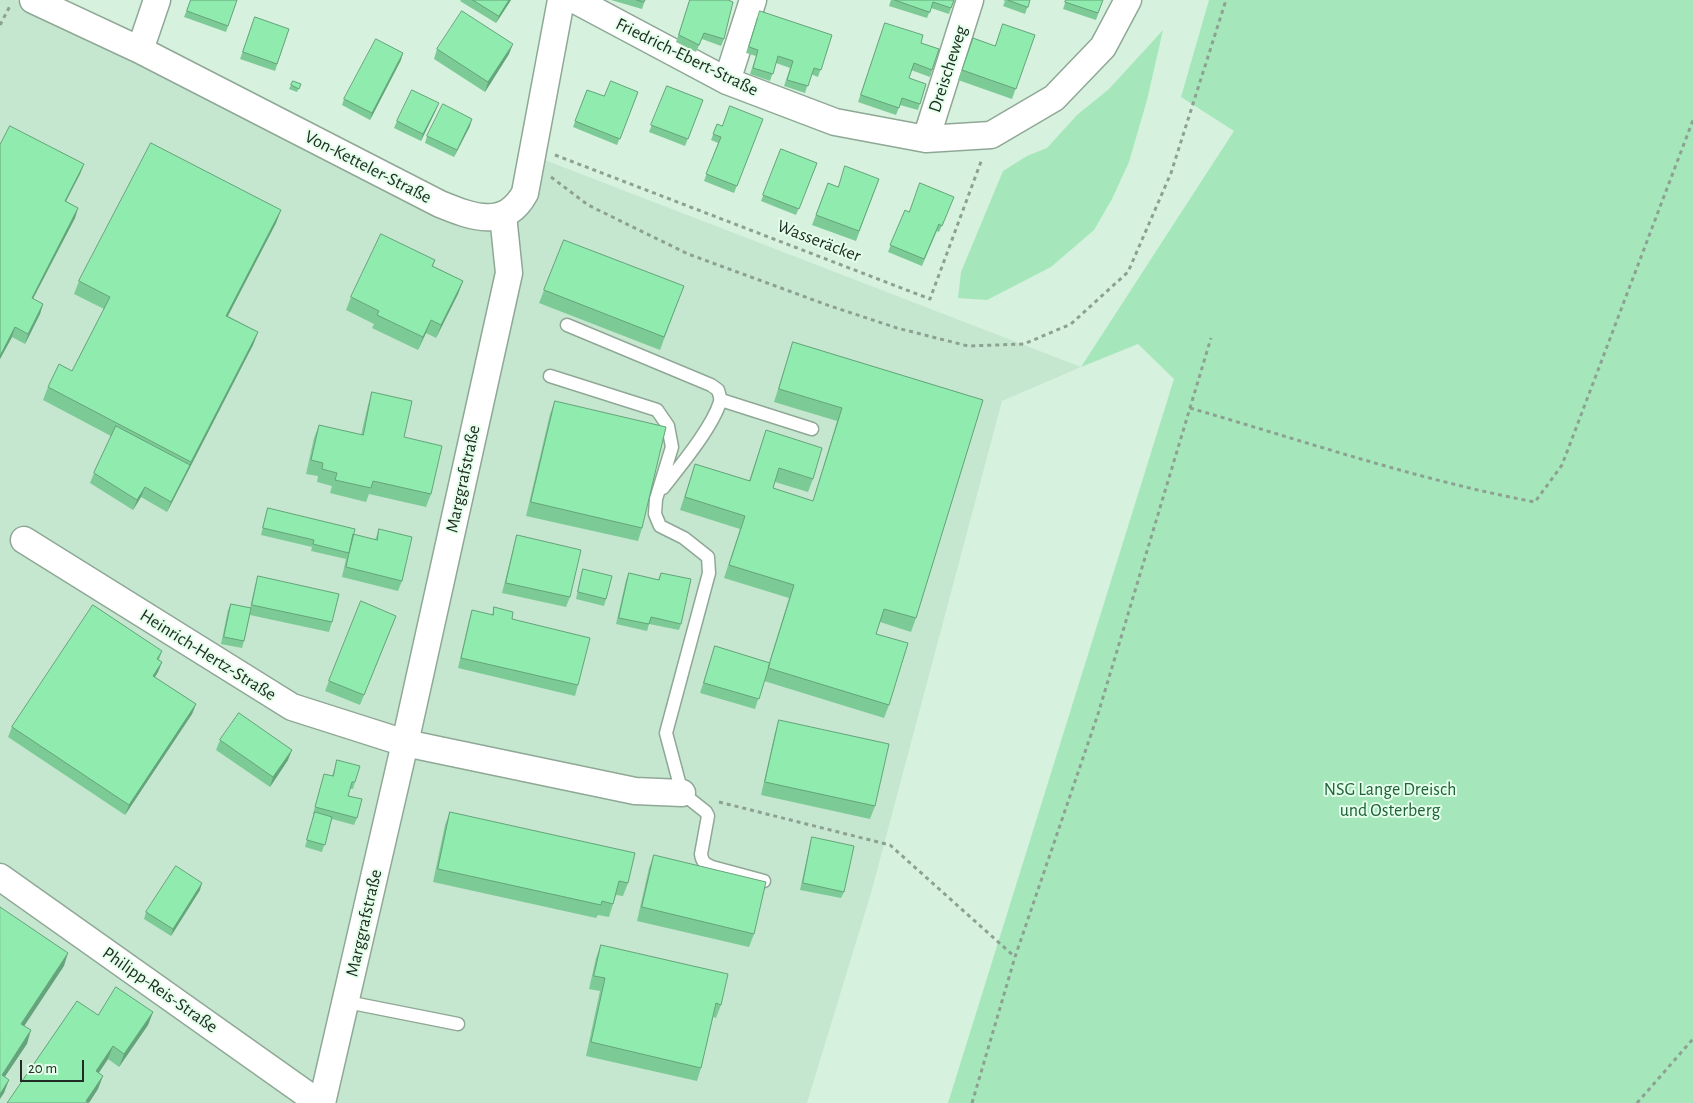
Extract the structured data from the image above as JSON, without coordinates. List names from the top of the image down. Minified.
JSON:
{"streets":{"street":["Friedrich-Ebert-Straße","Dreischeweg","Von-Ketteler-Straße","Marggrafstraße","Heinrich-Hertz-Straße","Philipp-Reis-Straße"],"path":["Wasseräcker"]},"crossings":[["Friedrich-Ebert-Straße","Dreischeweg"],["Friedrich-Ebert-Straße","Wasseräcker"],["Von-Ketteler-Straße","Marggrafstraße"],["Marggrafstraße","Heinrich-Hertz-Straße"],["Marggrafstraße","Philipp-Reis-Straße"]],"parks":["NSG Lange Dreisch und Osterberg"],"scale_bar":"20 m"}
